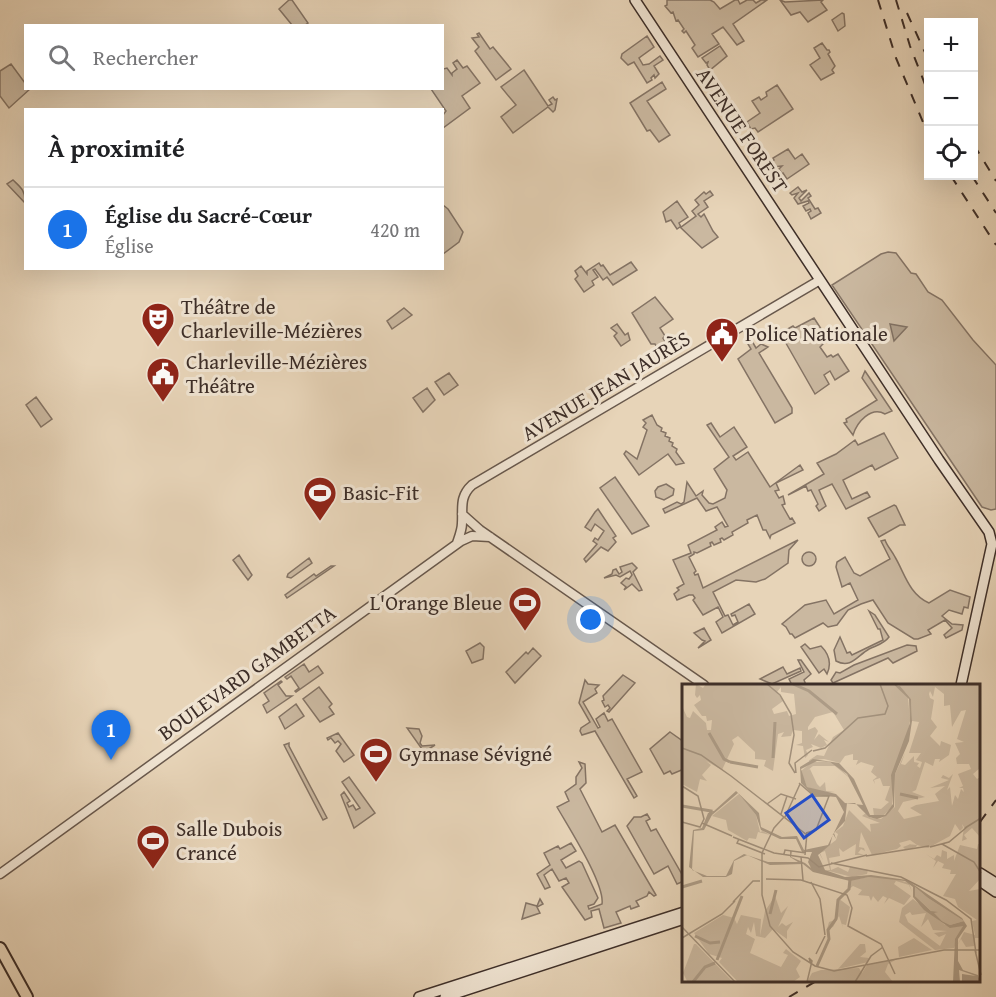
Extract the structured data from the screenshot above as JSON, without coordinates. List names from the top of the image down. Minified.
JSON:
{"streets":{"main road":["AVENUE FOREST"],"street":["AVENUE JEAN JAURÈS","BOULEVARD GAMBETTA"]},"crossings":[["AVENUE FOREST","AVENUE JEAN JAURÈS"]],"places":{"theatre":["Théâtre de Charleville-Mézières"],"public building":["Police Nationale","Charleville-Mézières Théâtre"],"sports":["Basic-Fit","L'Orange Bleue","Gymnase Sévigné","Salle Dubois Crancé"]},"page":{"map_buttons":["+","−"],"search":"Rechercher","heading":"À proximité","list":[{"mark":"1","name":"Église du Sacré-Cœur","note":"Église","value":"420 m"}],"pins":"1"}}
